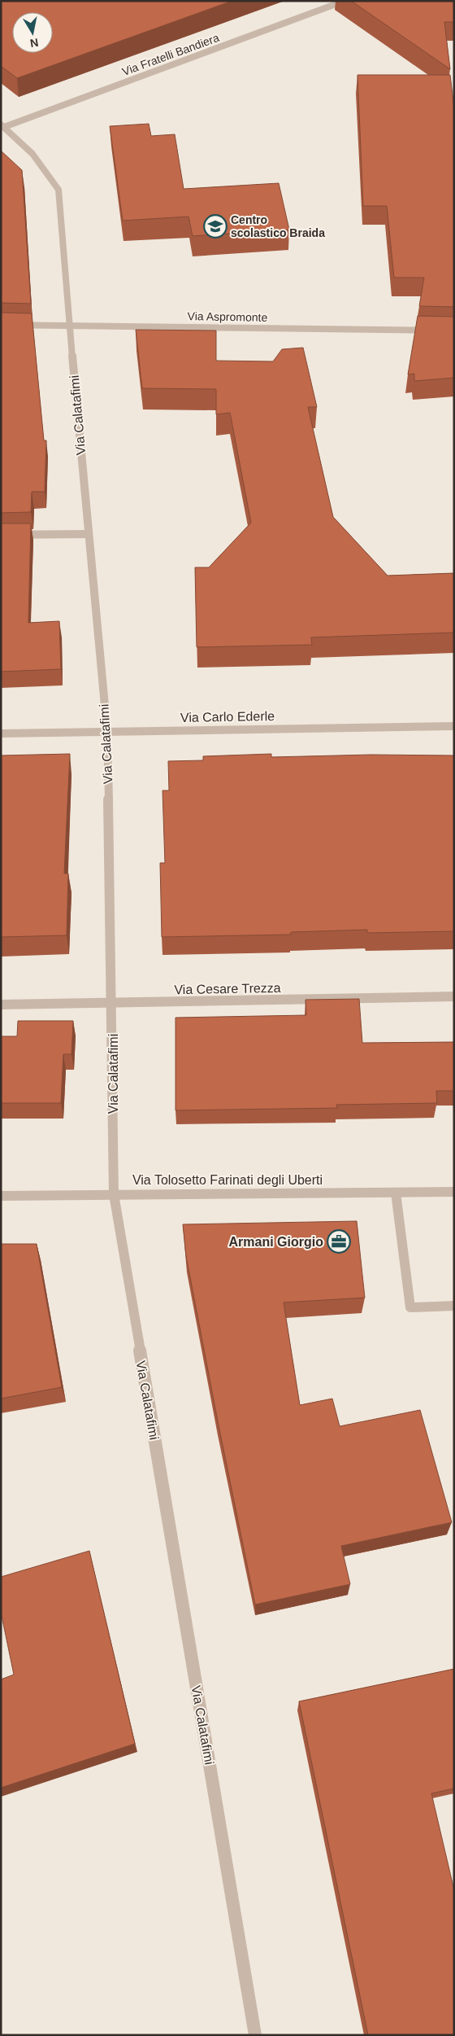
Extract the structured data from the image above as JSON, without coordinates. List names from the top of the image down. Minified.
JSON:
{"streets":{"street":["Via Fratelli Bandiera","Via Aspromonte","Via Calatafimi","Via Carlo Ederle","Via Cesare Trezza","Via Tolosetto Farinati degli Uberti"]},"crossings":[["Via Fratelli Bandiera","Via Calatafimi"],["Via Aspromonte","Via Calatafimi"],["Via Calatafimi","Via Carlo Ederle"],["Via Calatafimi","Via Cesare Trezza"],["Via Calatafimi","Via Tolosetto Farinati degli Uberti"]],"places":{"school or university":["Centro scolastico Braida"],"office":["Armani Giorgio"]},"north":"bottom"}
